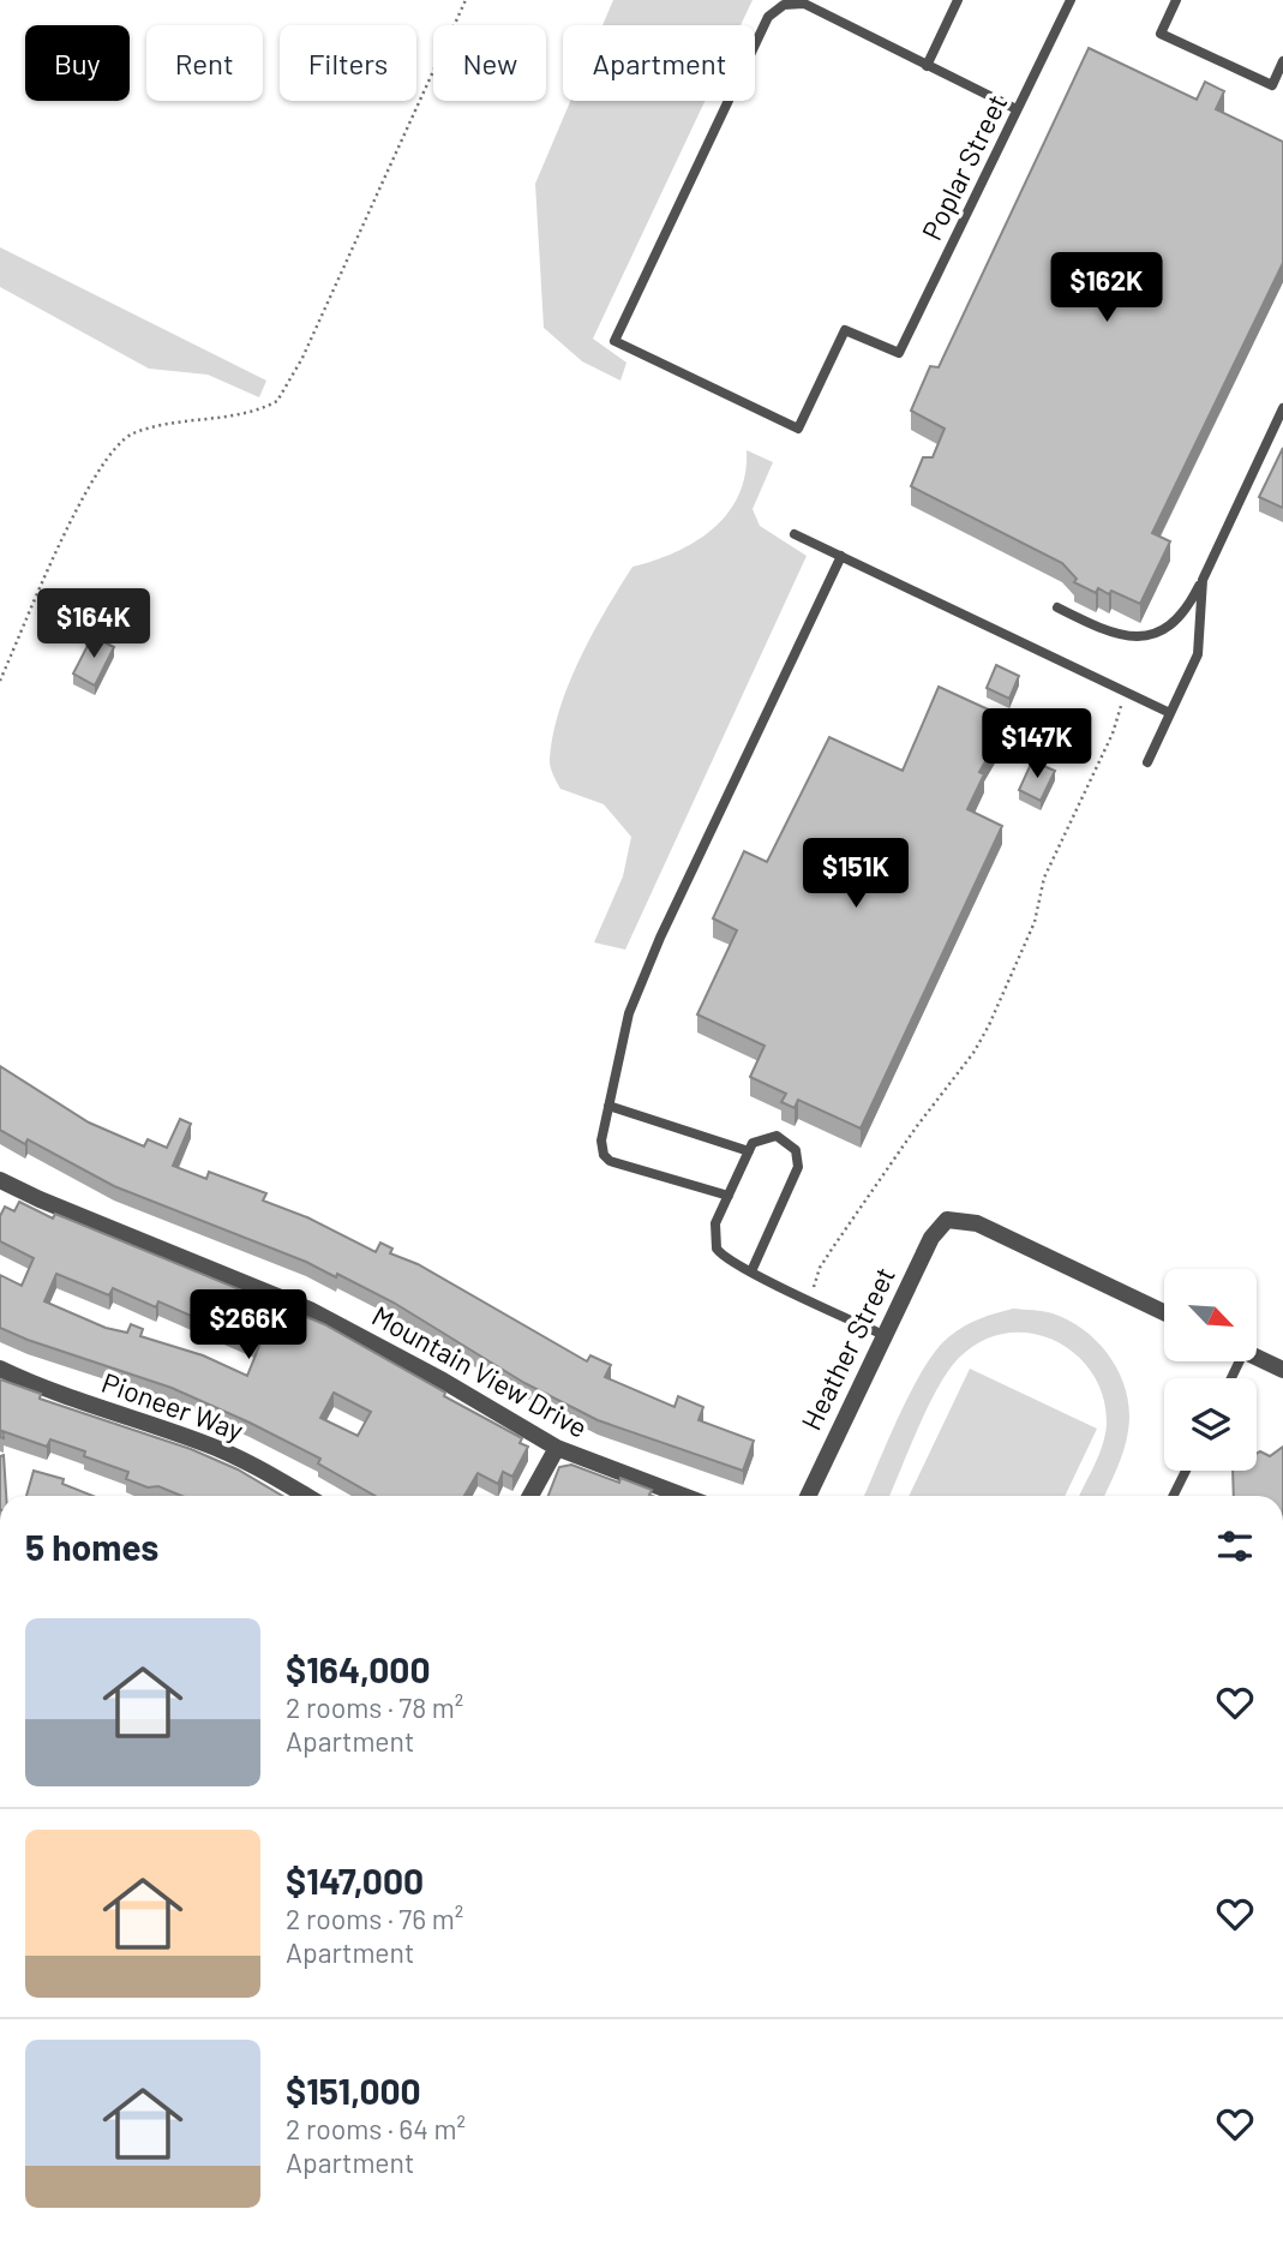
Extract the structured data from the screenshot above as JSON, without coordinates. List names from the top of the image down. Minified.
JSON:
{"streets":{"street":["Heather Street","Mountain View Drive","Pioneer Way"],"lane":["Poplar Street"]},"north":"bottom right","page":{"chip":["Buy","Rent","Filters","New","Apartment"],"price":["$162K","$164K","$147K","$151K","$266K"],"heading":"5 homes","list":[{"name":"$164,000","note":"2 rooms · 78 m² · Apartment"},{"name":"$147,000","note":"2 rooms · 76 m² · Apartment"},{"name":"$151,000","note":"2 rooms · 64 m² · Apartment"}]}}
